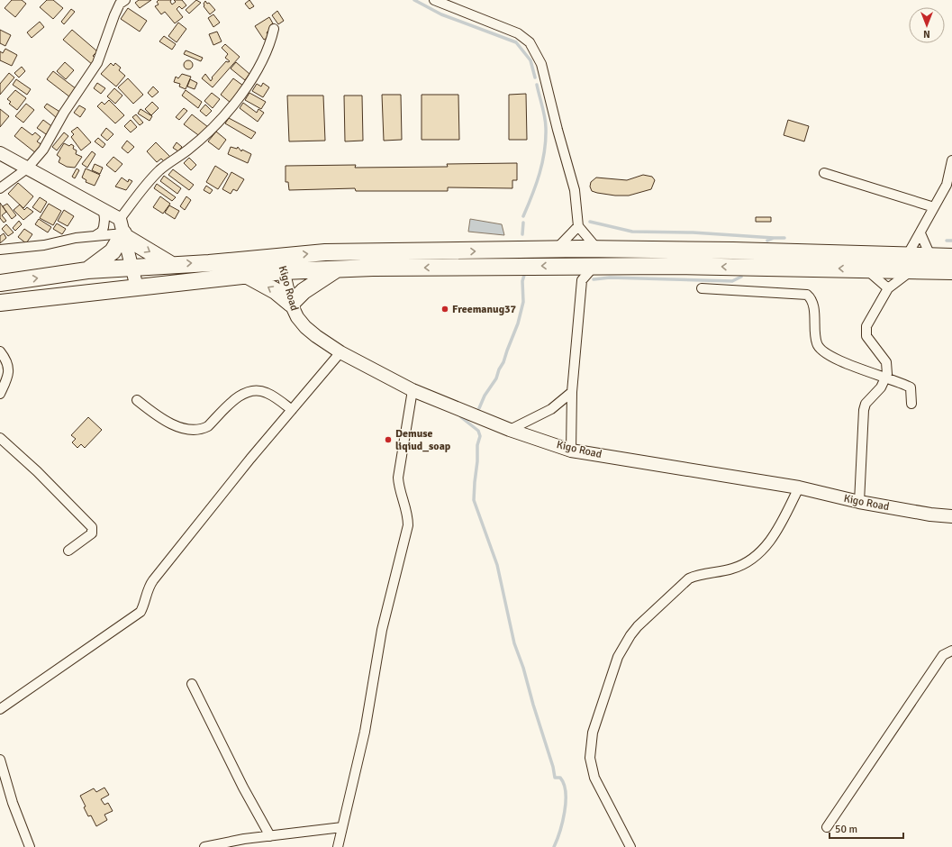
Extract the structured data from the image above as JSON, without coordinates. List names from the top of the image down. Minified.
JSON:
{"streets":{"street":["Kigo Road"]},"places":["Freemanug37","Demuse liqiud_soap"],"scale_bar":"50 m","north":"bottom"}
